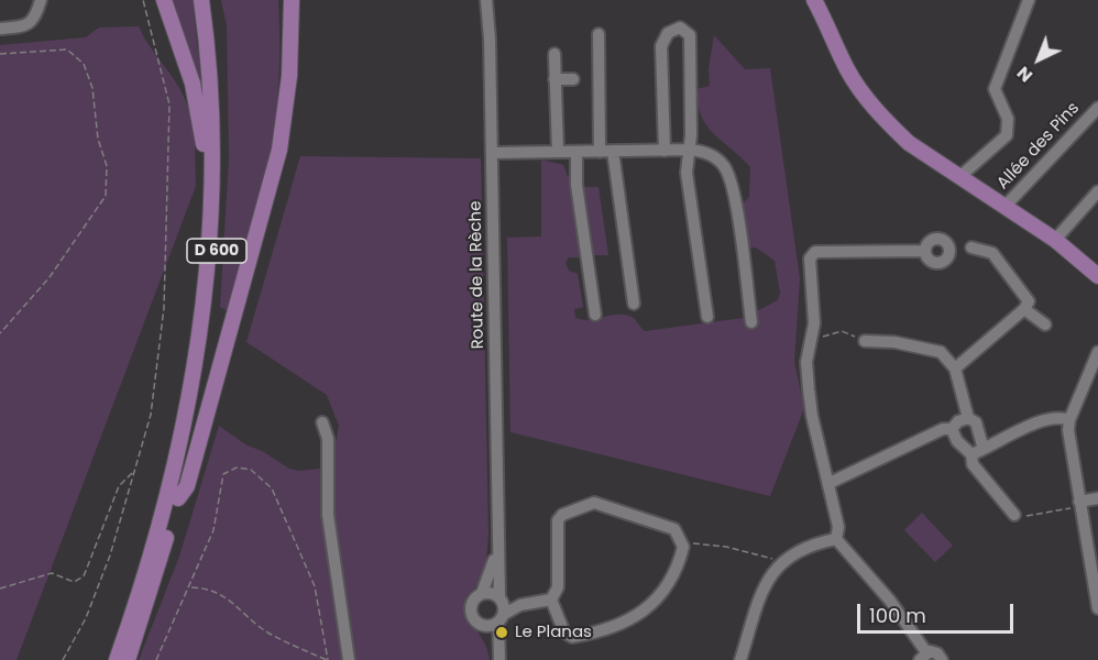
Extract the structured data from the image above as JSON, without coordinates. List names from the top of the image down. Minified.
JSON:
{"streets":{"main road":["D 600"],"street":["Allée des Pins","Route de la Rèche"]},"places":["Le Planas"],"scale_bar":"100 m","north":"bottom left"}
